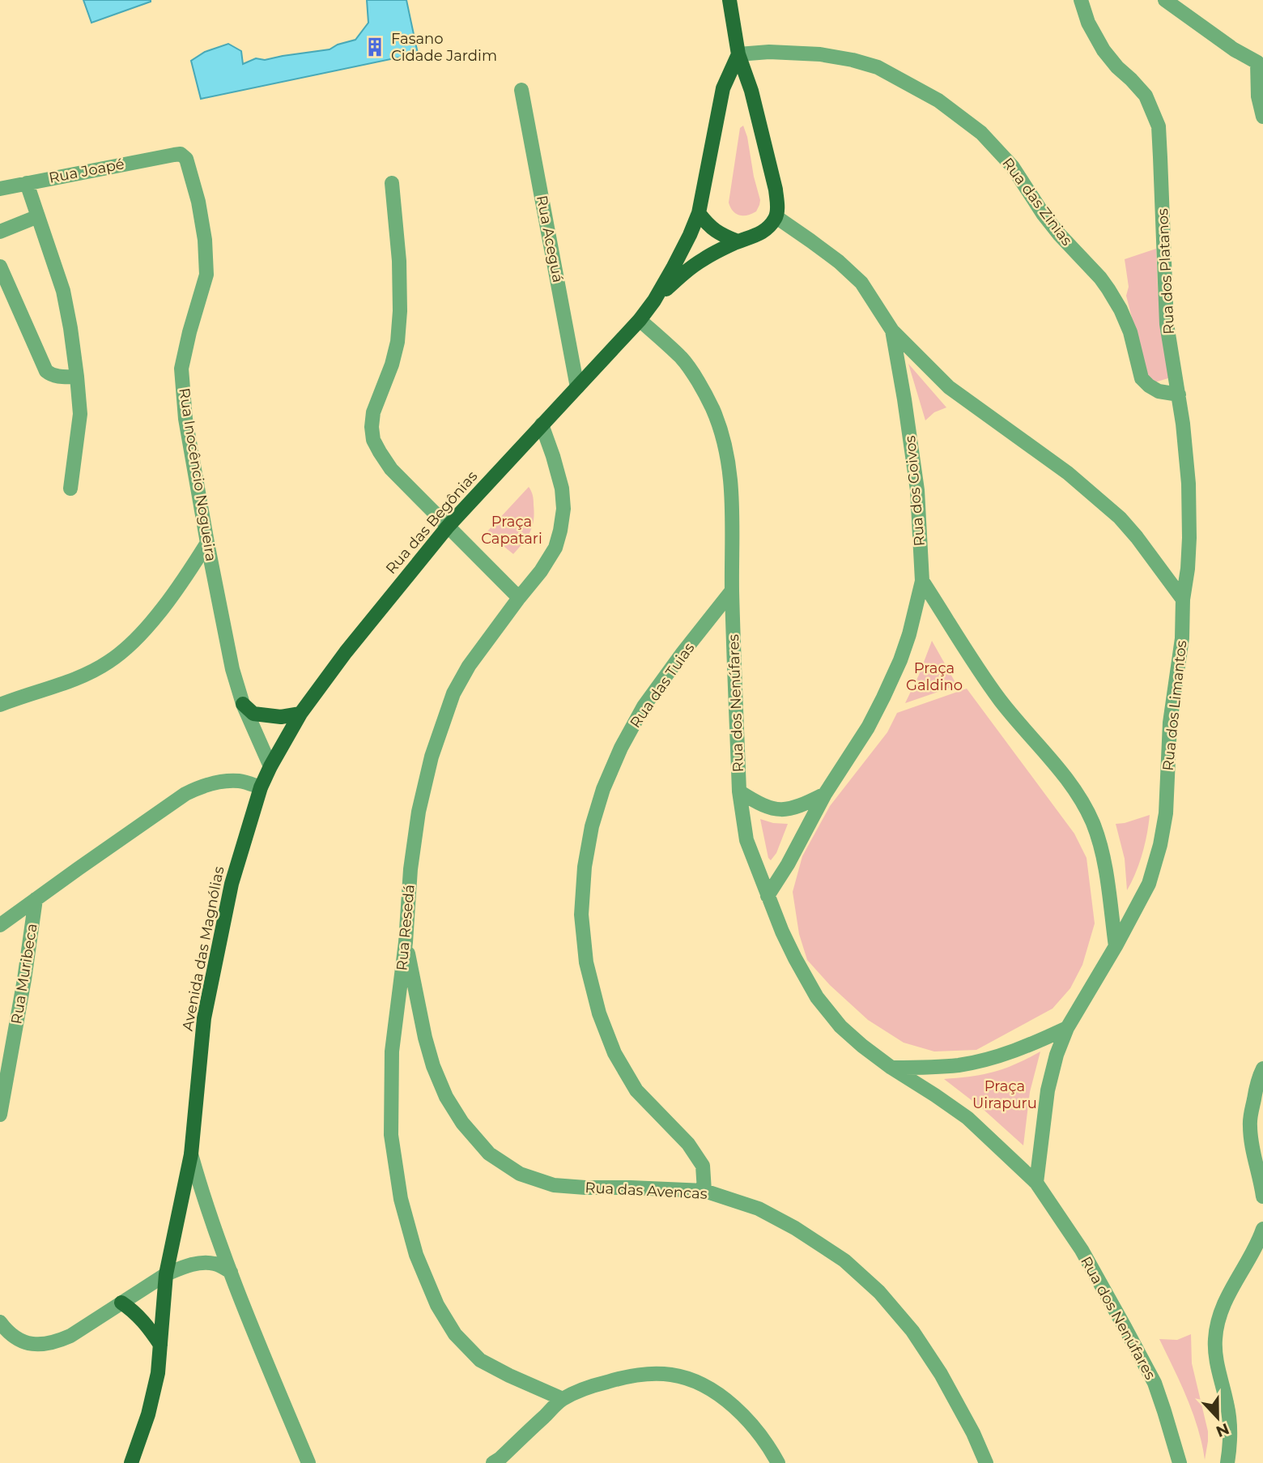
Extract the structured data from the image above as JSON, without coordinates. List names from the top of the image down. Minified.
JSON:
{"streets":{"main road":["Rua das Begônias","Avenida das Magnólias"],"street":["Rua Joapé","Rua das Zinias","Rua Aceguá","Rua dos Platanos","Rua Inocêncio Nogueira","Rua dos Goivos","Rua das Tuias","Rua dos Nenúfares","Rua dos Limantos","Rua Resedá","Rua Muribeca","Rua das Avencas"]},"crossings":[["Rua Joapé","Rua Inocêncio Nogueira"],["Rua das Zinias","Rua dos Platanos"],["Rua das Zinias","Rua das Begônias"],["Rua Aceguá","Rua das Begônias"],["Rua dos Platanos","Rua dos Limantos"],["Rua Inocêncio Nogueira","Rua das Begônias"],["Rua dos Goivos","Rua das Begônias"],["Rua dos Goivos","Rua dos Nenúfares"],["Rua das Begônias","Rua dos Nenúfares"],["Rua das Begônias","Rua Resedá"],["Rua das Begônias","Avenida das Magnólias"],["Rua das Tuias","Rua dos Nenúfares"],["Rua das Tuias","Rua das Avencas"],["Rua dos Nenúfares","Rua dos Limantos"],["Rua Resedá","Rua das Avencas"]],"parks":["Praça Capatari","Praça Galdino","Praça Uirapuru"],"places":{"building":["Fasano Cidade Jardim"]},"north":"bottom"}
